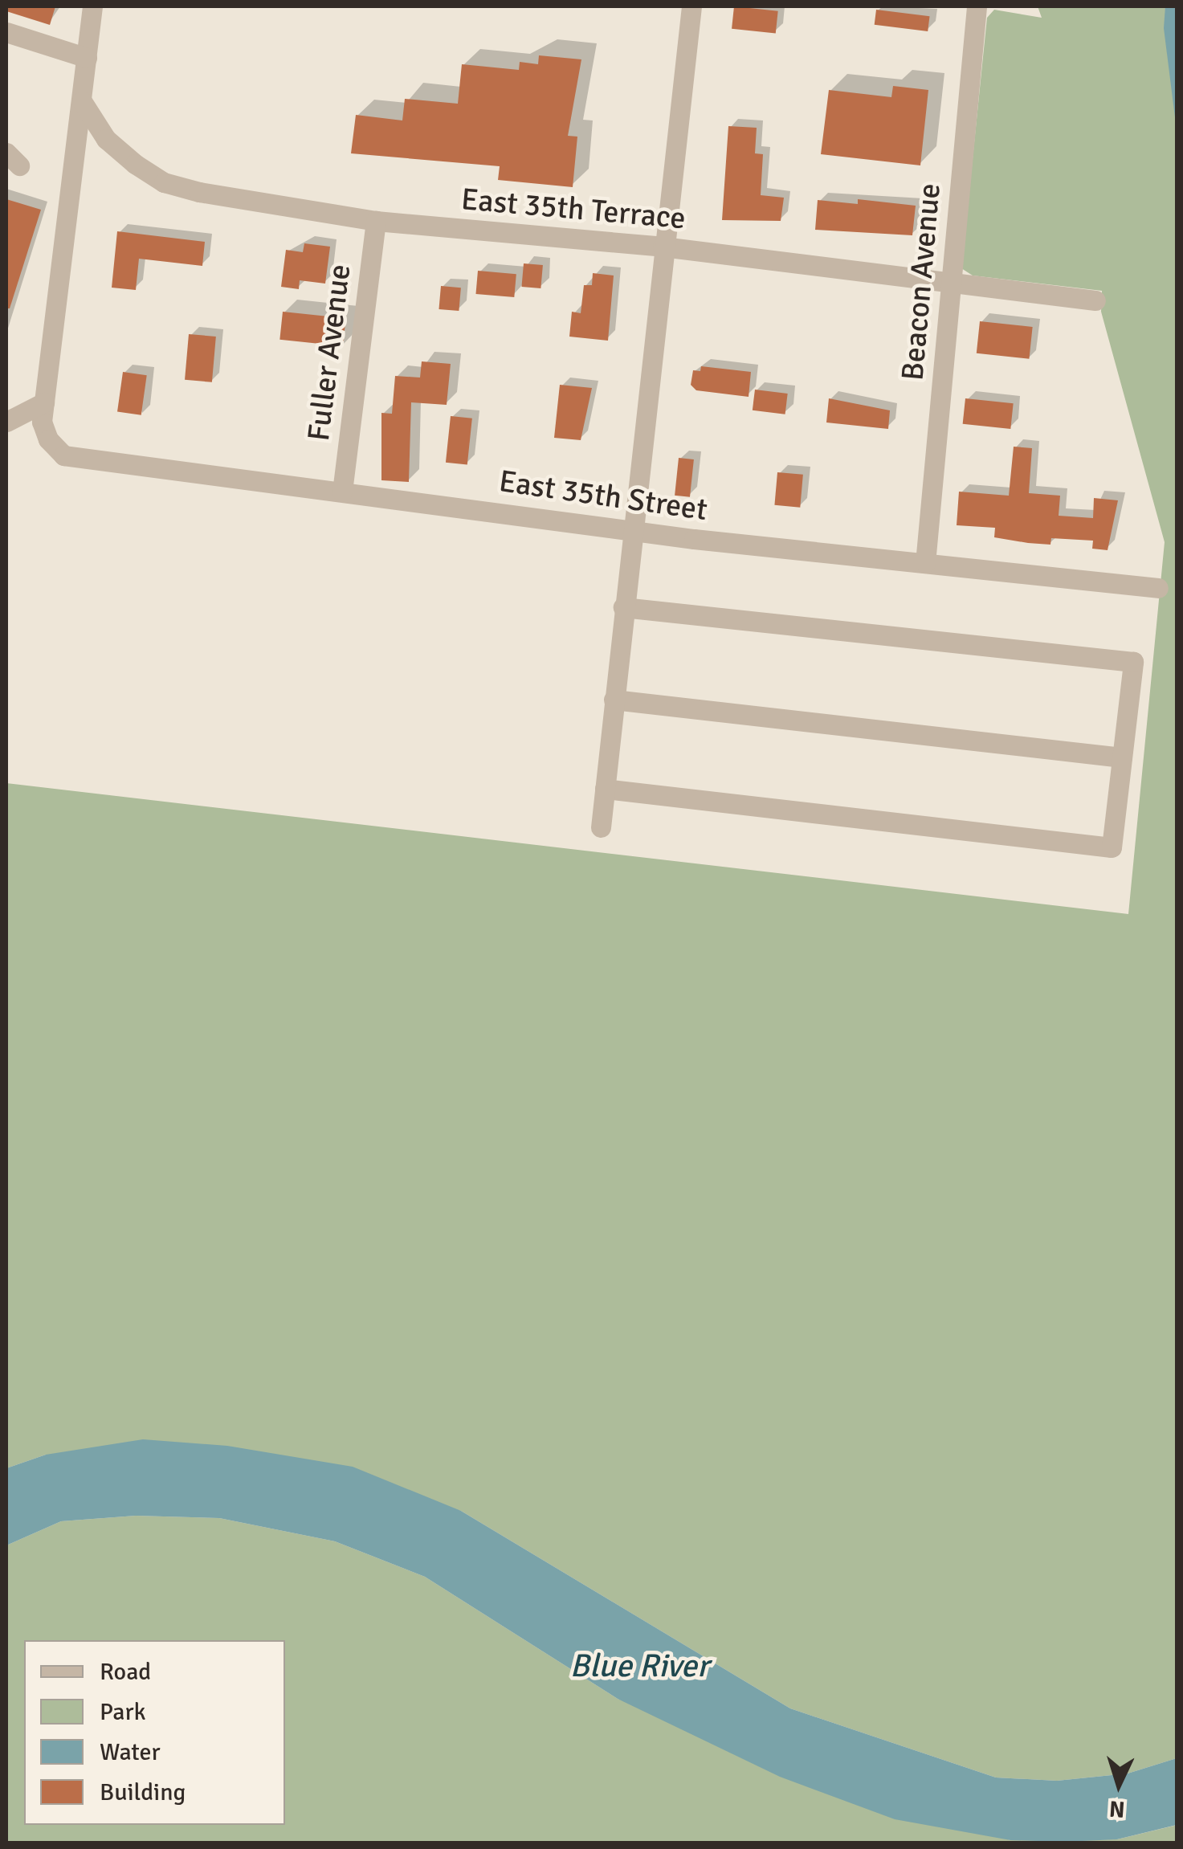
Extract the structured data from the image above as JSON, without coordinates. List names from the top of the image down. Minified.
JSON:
{"streets":{"street":["East 35th Terrace","Beacon Avenue","Fuller Avenue","East 35th Street"]},"crossings":[["East 35th Terrace","Beacon Avenue"],["East 35th Terrace","Fuller Avenue"],["Beacon Avenue","East 35th Street"],["Fuller Avenue","East 35th Street"]],"water":["Blue River"],"legend":["Road","Park","Water","Building"],"north":"bottom"}
